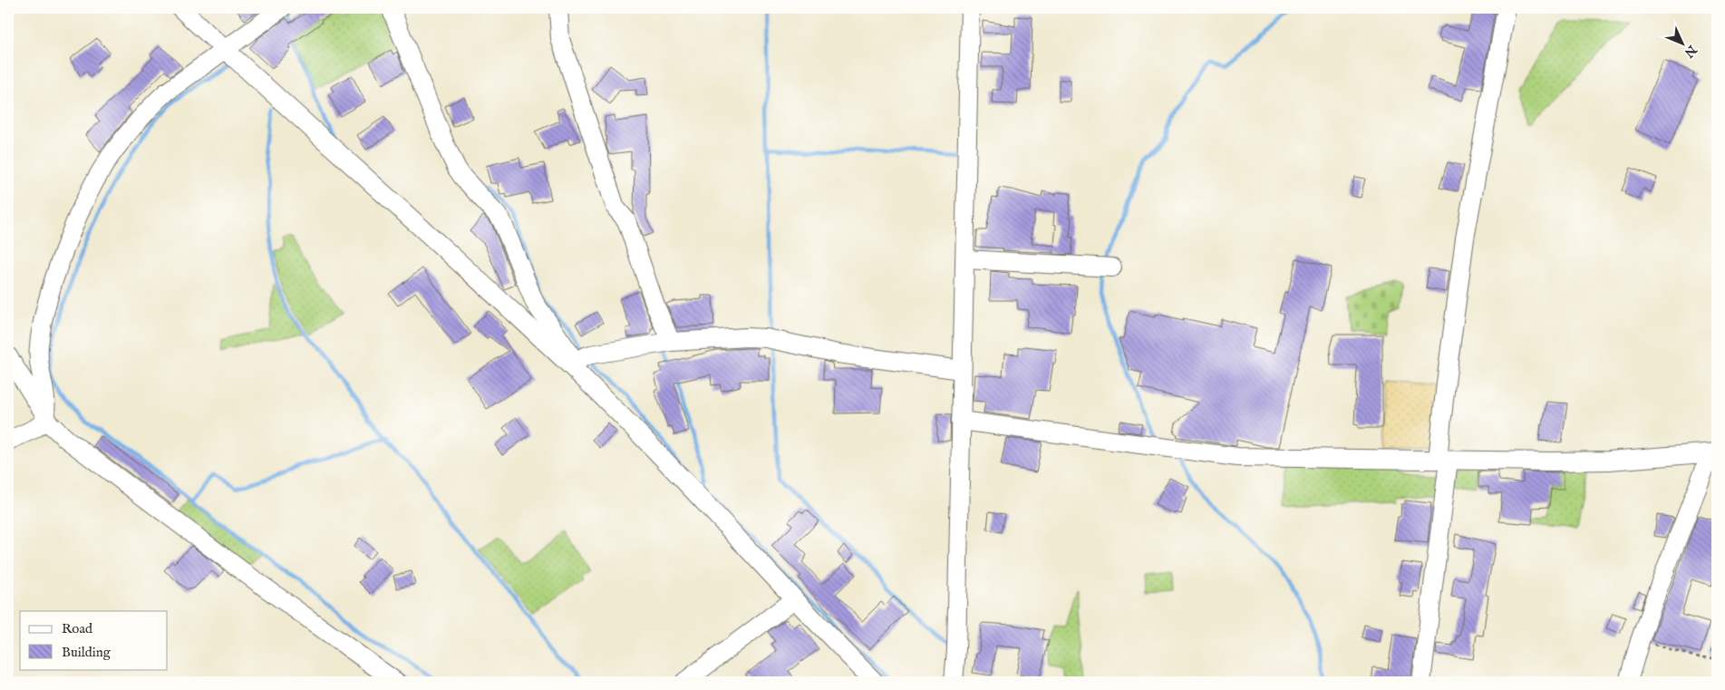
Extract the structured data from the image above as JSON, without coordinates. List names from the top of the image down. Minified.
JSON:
{"legend":["Road","Building"],"north":"bottom right"}
